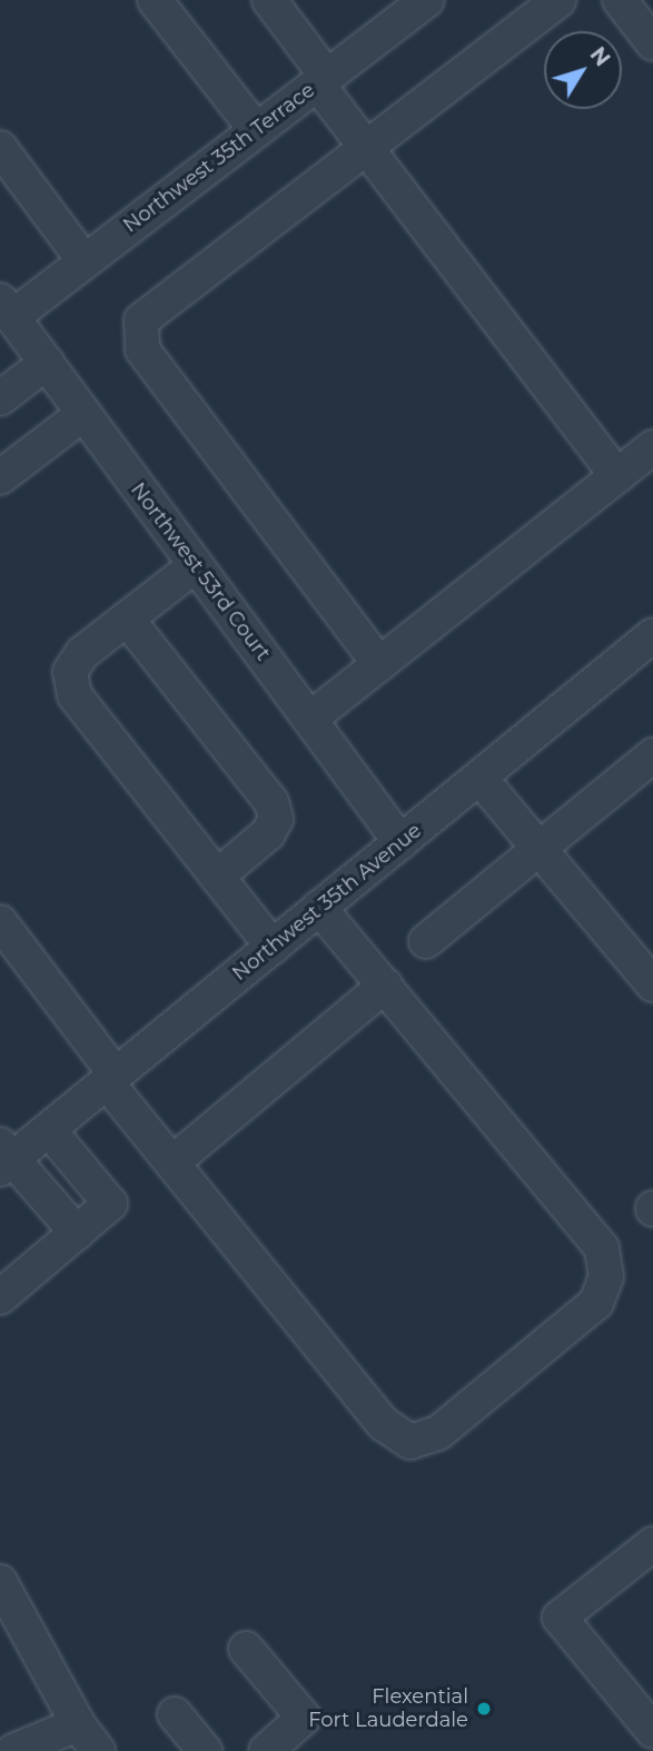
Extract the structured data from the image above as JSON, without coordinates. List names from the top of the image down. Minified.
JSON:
{"streets":{"street":["Northwest 35th Terrace","Northwest 53rd Court","Northwest 35th Avenue"]},"crossings":[["Northwest 35th Terrace","Northwest 53rd Court"],["Northwest 53rd Court","Northwest 35th Avenue"]],"places":["Flexential Fort Lauderdale"],"north":"top right"}
